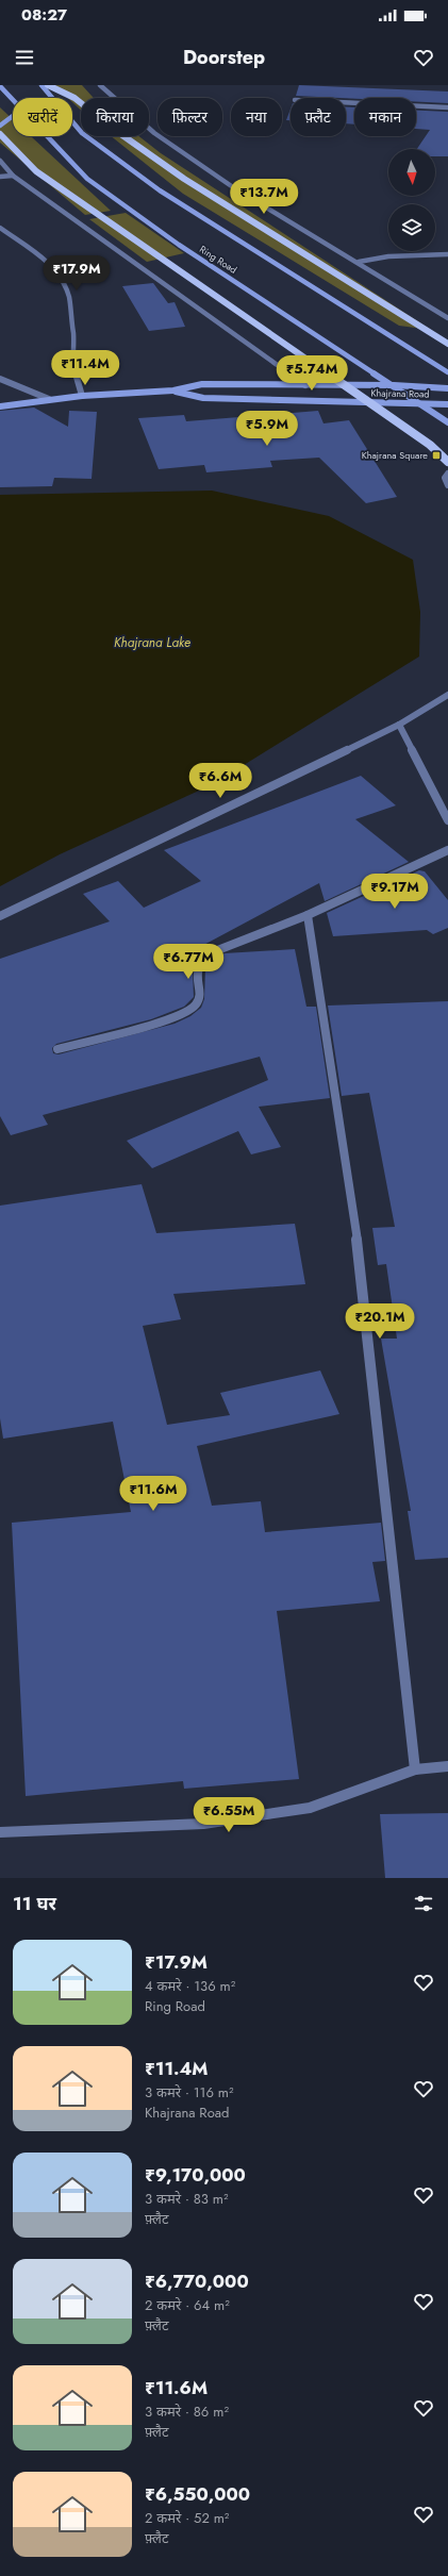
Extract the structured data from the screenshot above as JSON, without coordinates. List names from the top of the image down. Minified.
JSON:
{"streets":{"main road":["Ring Road","Khajrana Road"]},"crossings":[["Ring Road","Khajrana Road"]],"water":["Khajrana Lake"],"places":{"transit":["Khajrana Square"]},"north":"bottom","page":{"status":"08:27","header":"Doorstep","chip":["खरीदें","किराया","फ़िल्टर","नया","फ़्लैट","मकान"],"price":["₹13.7M","₹17.9M","₹11.4M","₹5.74M","₹5.9M","₹6.6M","₹9.17M","₹6.77M","₹20.1M","₹11.6M","₹6.55M"],"heading":"11 घर","list":[{"name":"₹17.9M","note":"4 कमरे · 136 m² · Ring Road"},{"name":"₹11.4M","note":"3 कमरे · 116 m² · Khajrana Road"},{"name":"₹9,170,000","note":"3 कमरे · 83 m² · फ़्लैट"},{"name":"₹6,770,000","note":"2 कमरे · 64 m² · फ़्लैट"},{"name":"₹11.6M","note":"3 कमरे · 86 m² · फ़्लैट"},{"name":"₹6,550,000","note":"2 कमरे · 52 m² · फ़्लैट"}]}}
